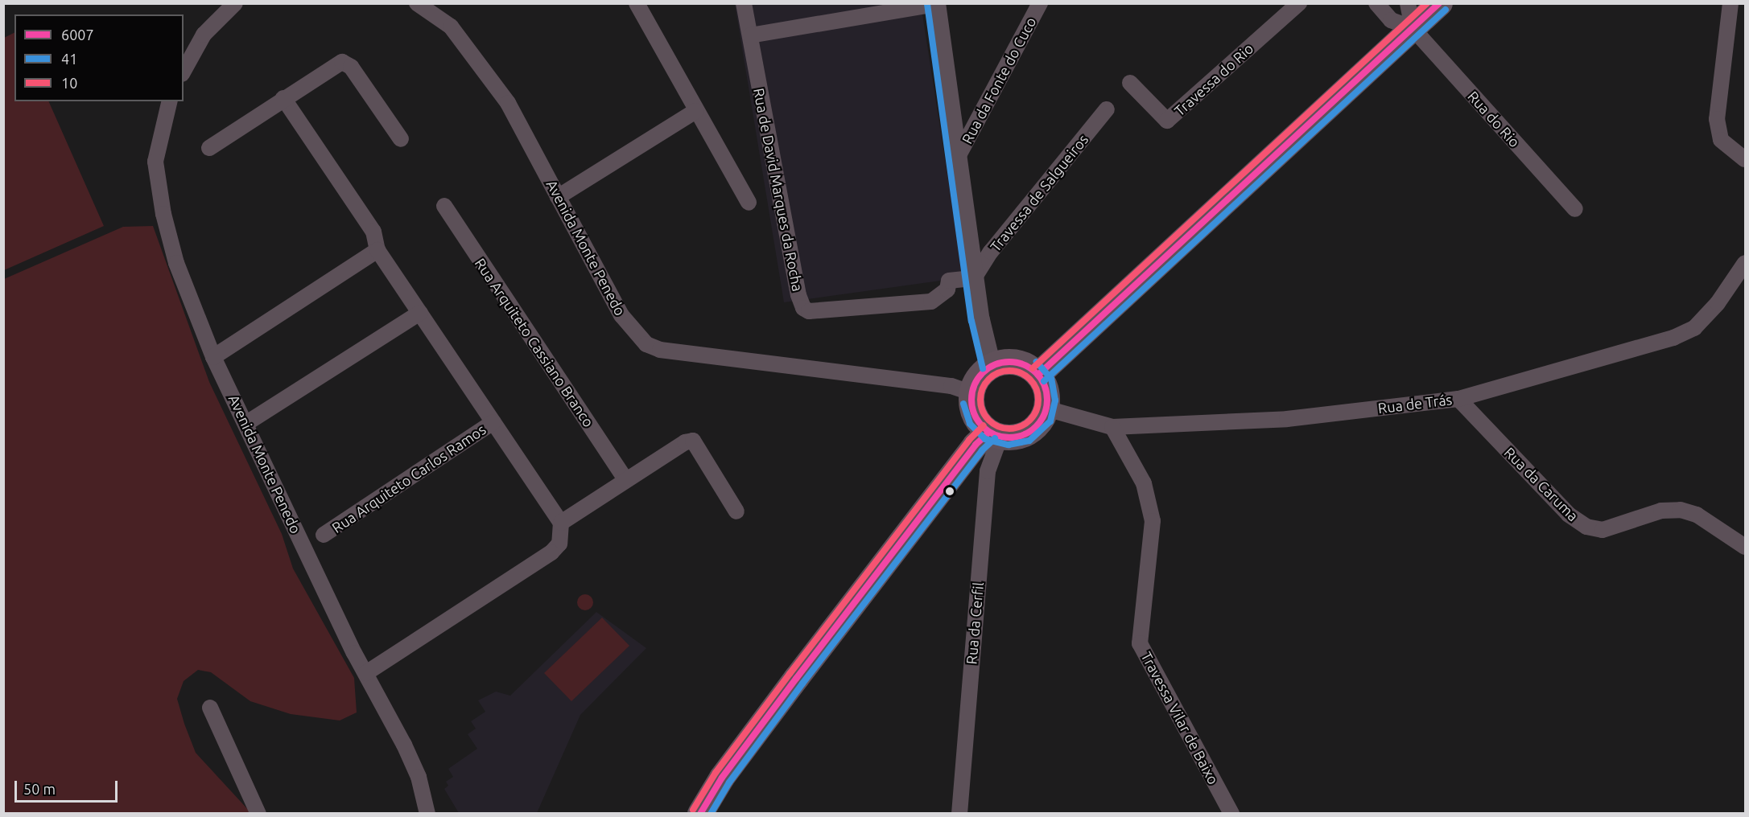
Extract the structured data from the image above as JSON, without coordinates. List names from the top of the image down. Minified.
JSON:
{"streets":{"street":["Travessa do Rio","Rua da Fonte do Cuco","Rua do Rio","Rua de David Marques da Rocha","Travessa de Salgueiros","Avenida Monte Penedo","Rua Arquiteto Cassiano Branco","Rua de Trás","Rua Arquiteto Carlos Ramos","Rua da Caruma","Rua da Cerfil","Travessa Vilar de Baixo"]},"crossings":[["Rua de David Marques da Rocha","Travessa de Salgueiros"],["Avenida Monte Penedo","Rua de Trás"],["Avenida Monte Penedo","Rua da Cerfil"],["Rua de Trás","Rua da Caruma"],["Rua de Trás","Rua da Cerfil"],["Rua de Trás","Travessa Vilar de Baixo"]],"lines":["transit line 6007","transit line 10","transit line 41"],"legend":["6007","41","10"],"scale_bar":"50 m"}
